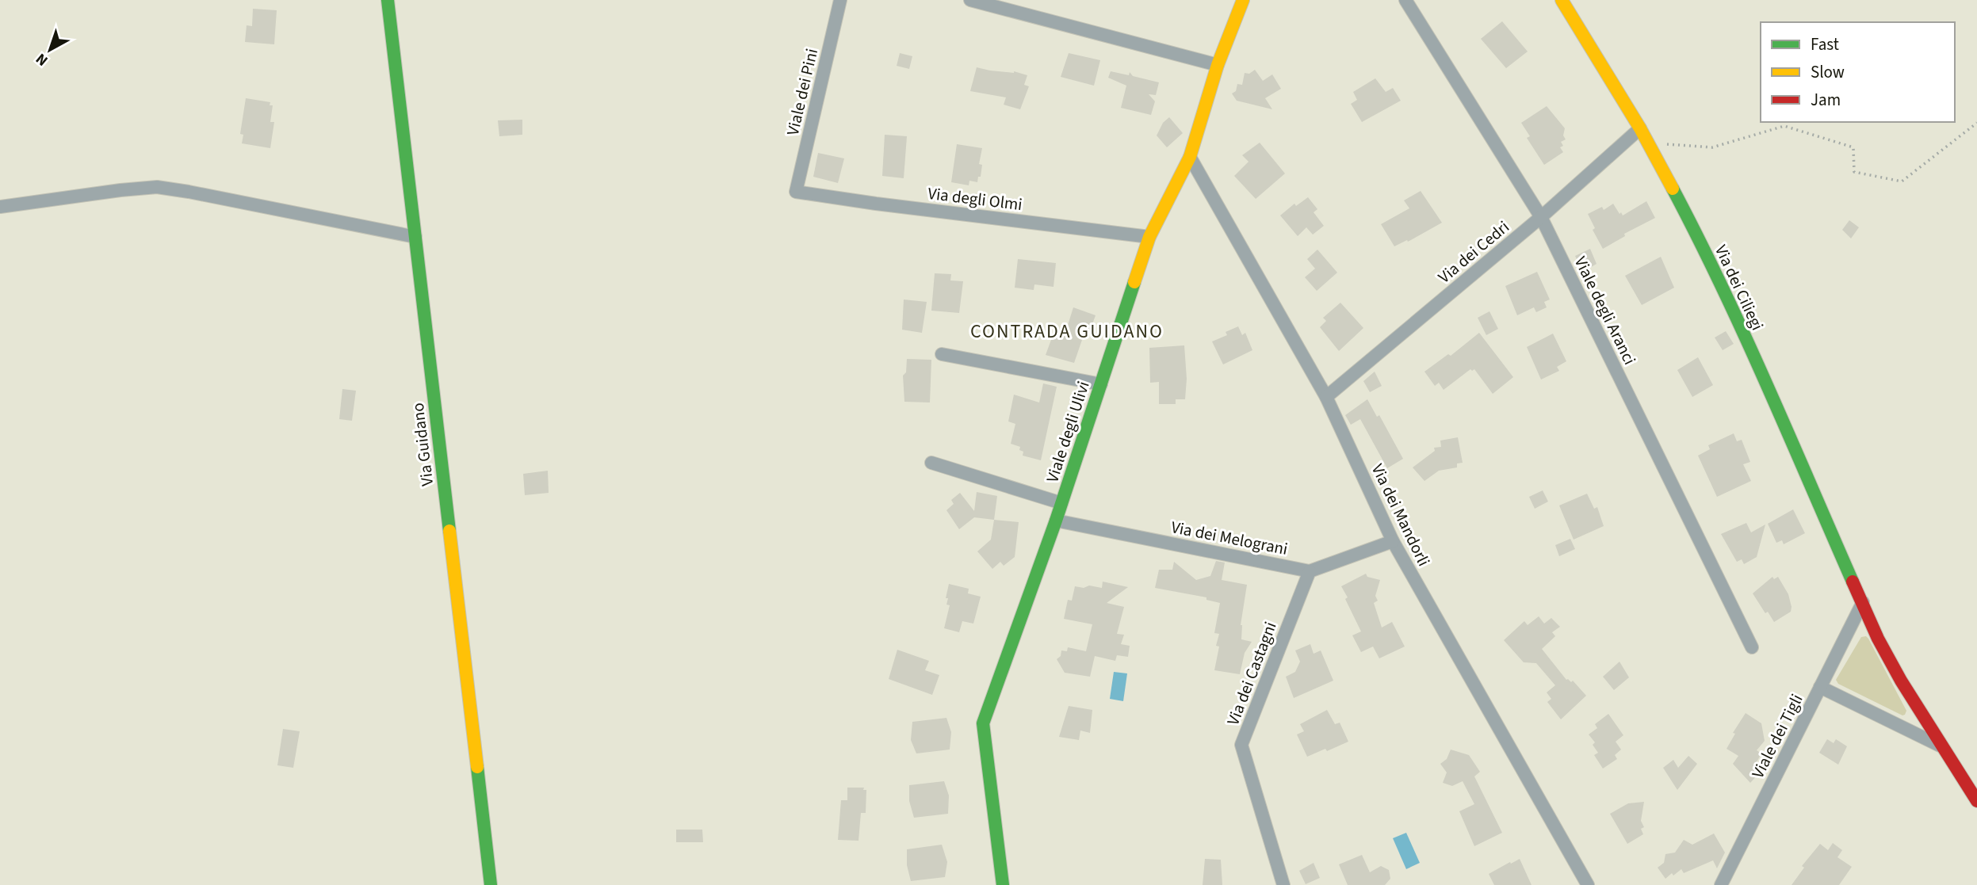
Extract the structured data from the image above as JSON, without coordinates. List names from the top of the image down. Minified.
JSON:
{"streets":{"street":["Viale dei Pini","Via degli Olmi","Via dei Cedri","Via dei Ciliegi","Viale degli Aranci","Viale degli Ulivi","Via Guidano","Via dei Mandorli","Via dei Melograni","Via dei Castagni","Viale dei Tigli"]},"crossings":[["Viale dei Pini","Via degli Olmi"],["Via degli Olmi","Viale degli Ulivi"],["Via dei Cedri","Via dei Ciliegi"],["Via dei Cedri","Viale degli Aranci"],["Via dei Cedri","Via dei Mandorli"],["Via dei Ciliegi","Viale dei Tigli"],["Viale degli Ulivi","Via dei Mandorli"],["Viale degli Ulivi","Via dei Melograni"],["Via dei Melograni","Via dei Castagni"]],"districts":["CONTRADA GUIDANO"],"legend":["Fast","Slow","Jam"],"north":"bottom left"}
